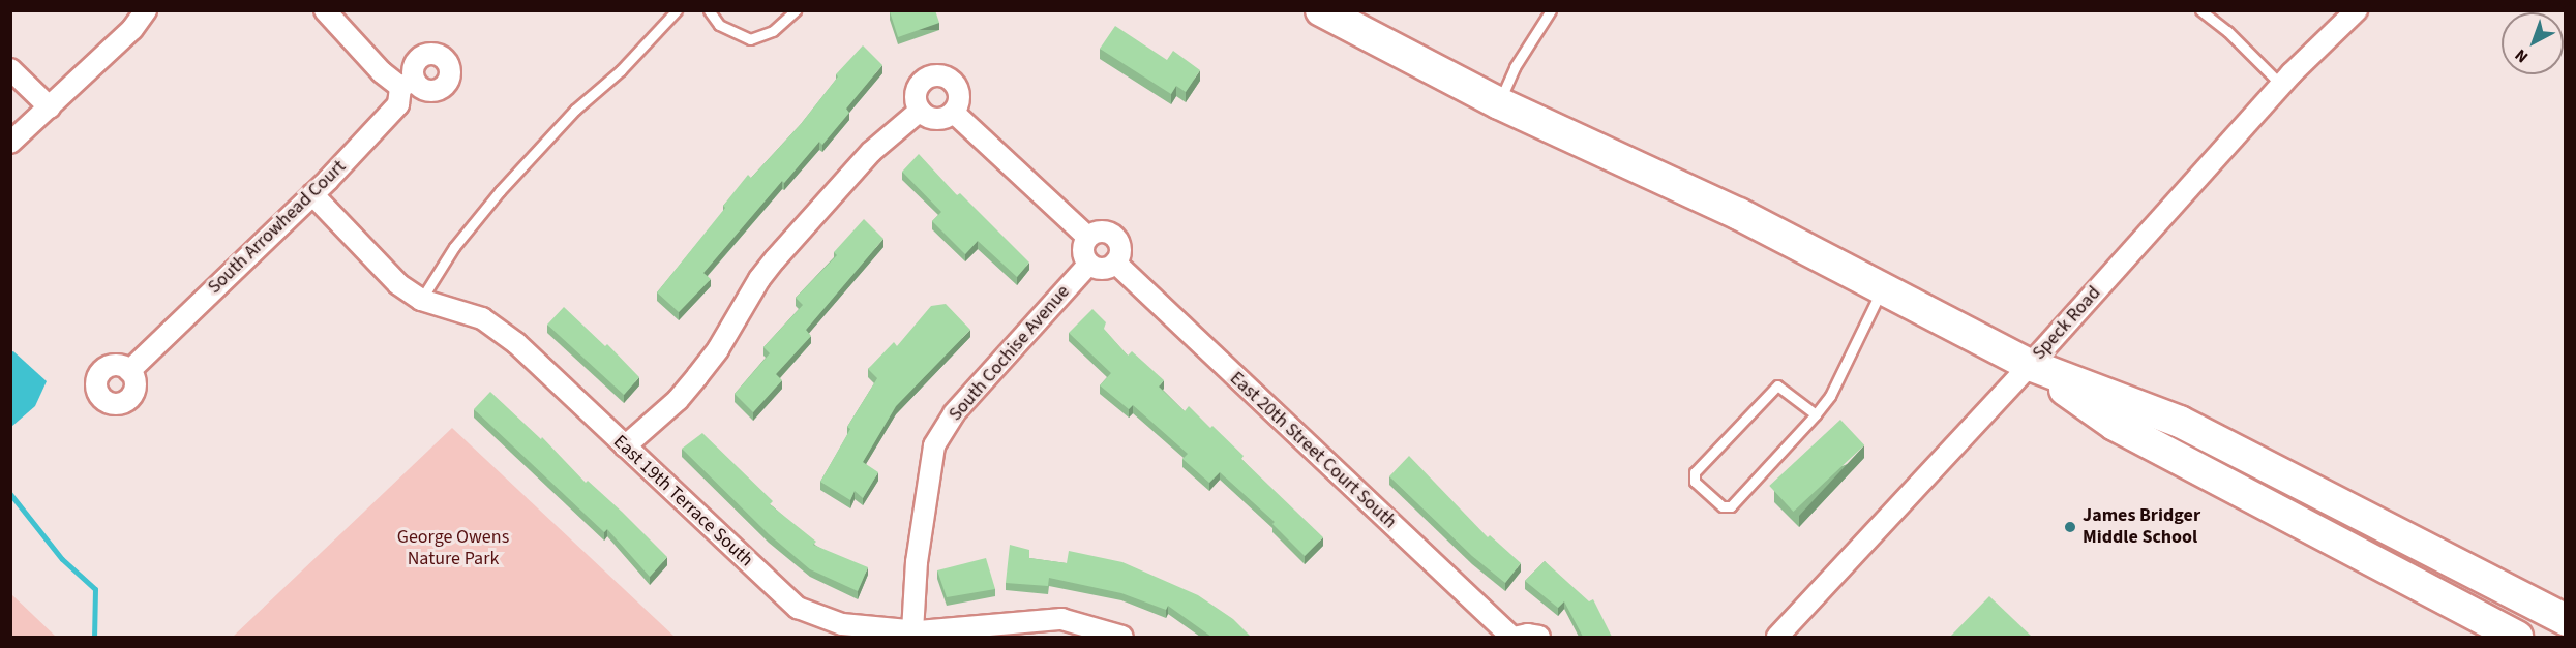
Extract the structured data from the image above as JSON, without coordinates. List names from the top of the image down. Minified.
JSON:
{"streets":{"street":["South Arrowhead Court","Speck Road","South Cochise Avenue","East 20th Street Court South","East 19th Terrace South"]},"crossings":[["South Arrowhead Court","East 19th Terrace South"],["South Cochise Avenue","East 20th Street Court South"],["South Cochise Avenue","East 19th Terrace South"]],"parks":["George Owens Nature Park"],"places":["James Bridger Middle School"],"north":"bottom left"}
